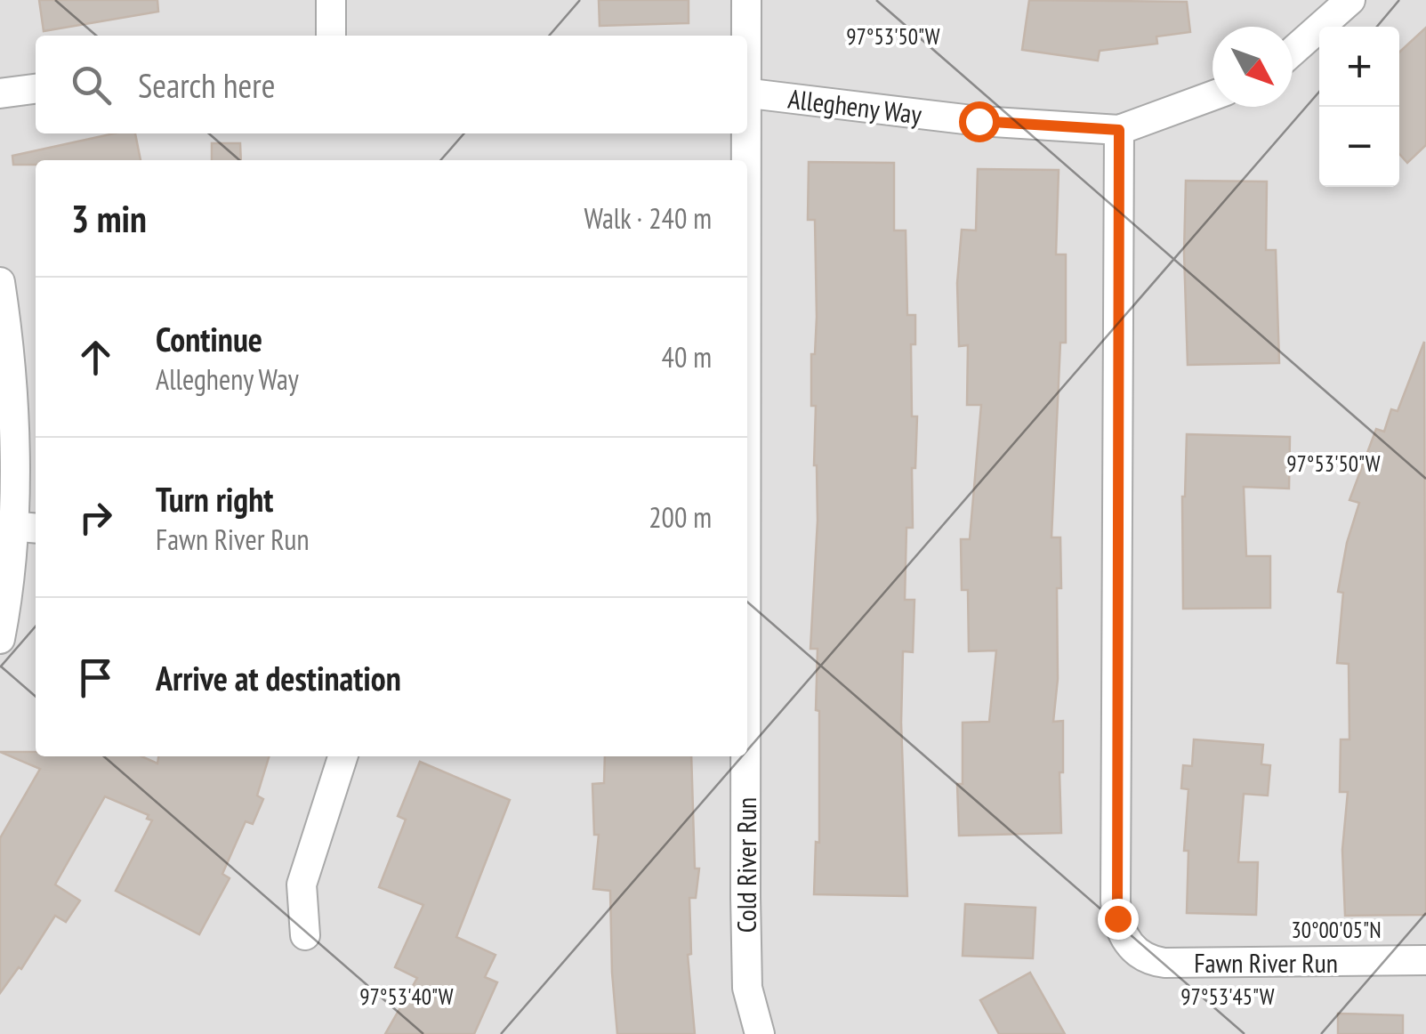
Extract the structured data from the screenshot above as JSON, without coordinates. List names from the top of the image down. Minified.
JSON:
{"streets":{"street":["Allegheny Way","Cold River Run","Fawn River Run"]},"crossings":[["Allegheny Way","Fawn River Run"]],"north":"bottom right","page":{"map_buttons":["+","−"],"search":"Search here","heading":["3 min","Walk · 240 m"],"list":[["Continue","Allegheny Way","40 m"],["Turn right","Fawn River Run","200 m"],"Arrive at destination"]},"coordinates":["97°53'50\"W","30°00'05\"N","97°53'40\"W","97°53'45\"W"]}
